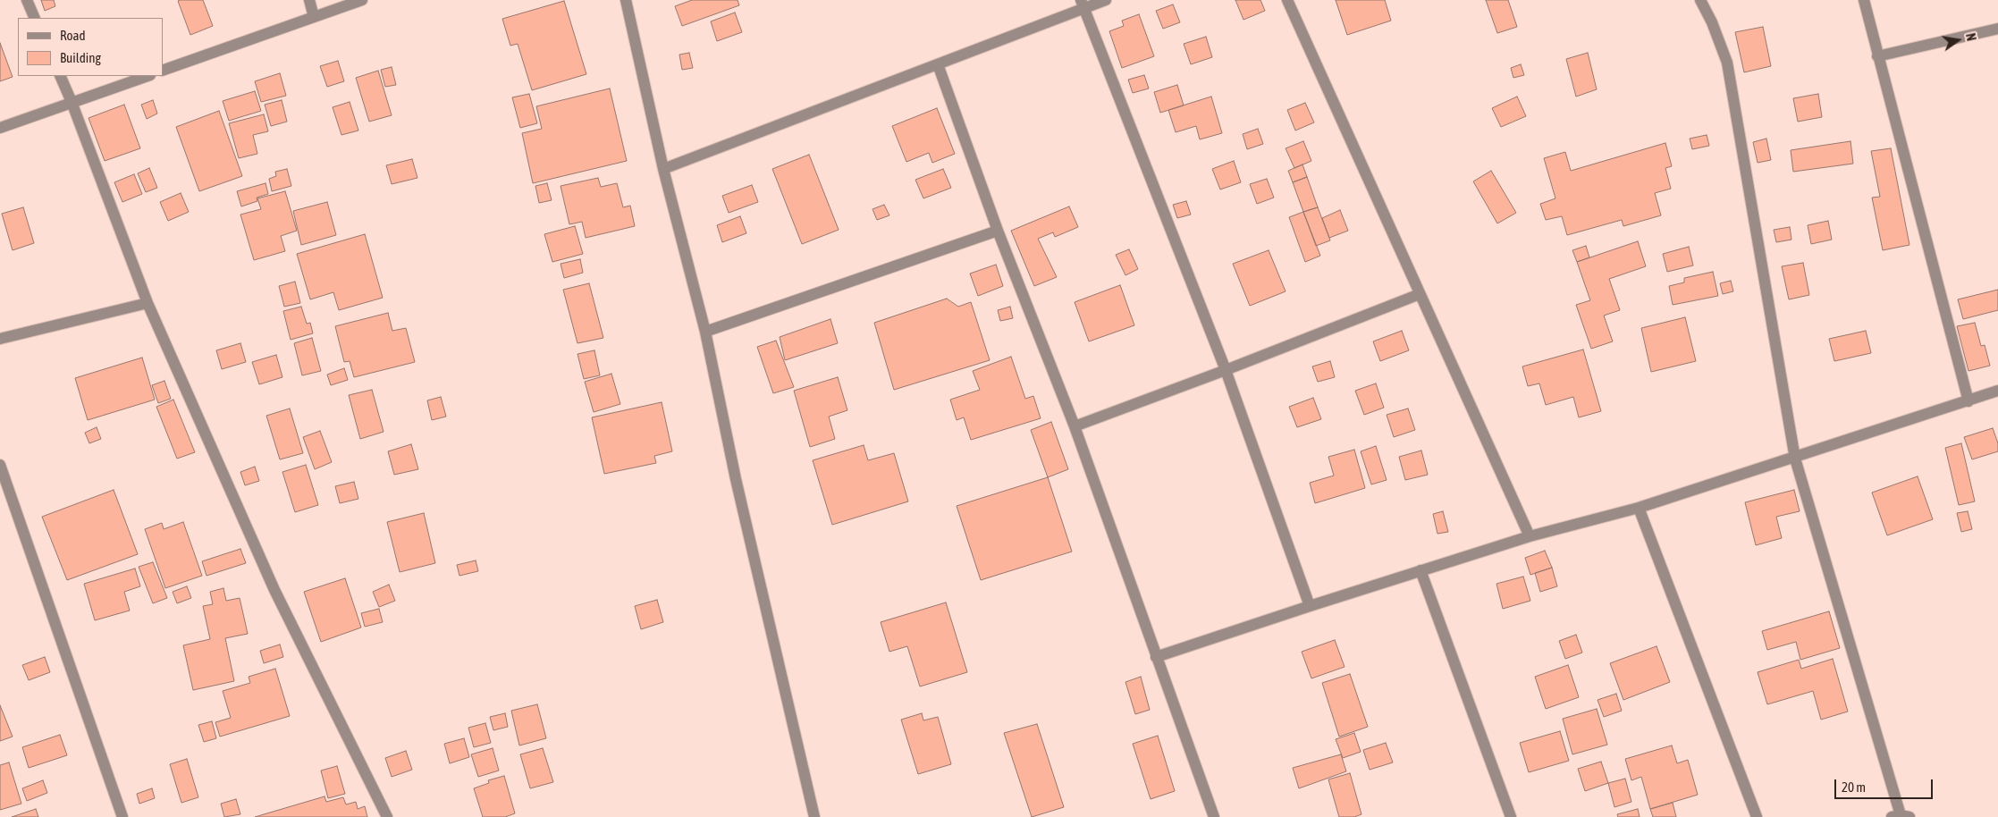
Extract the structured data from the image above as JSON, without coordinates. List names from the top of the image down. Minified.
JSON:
{"legend":["Road","Building"],"scale_bar":"20 m","north":"right"}
